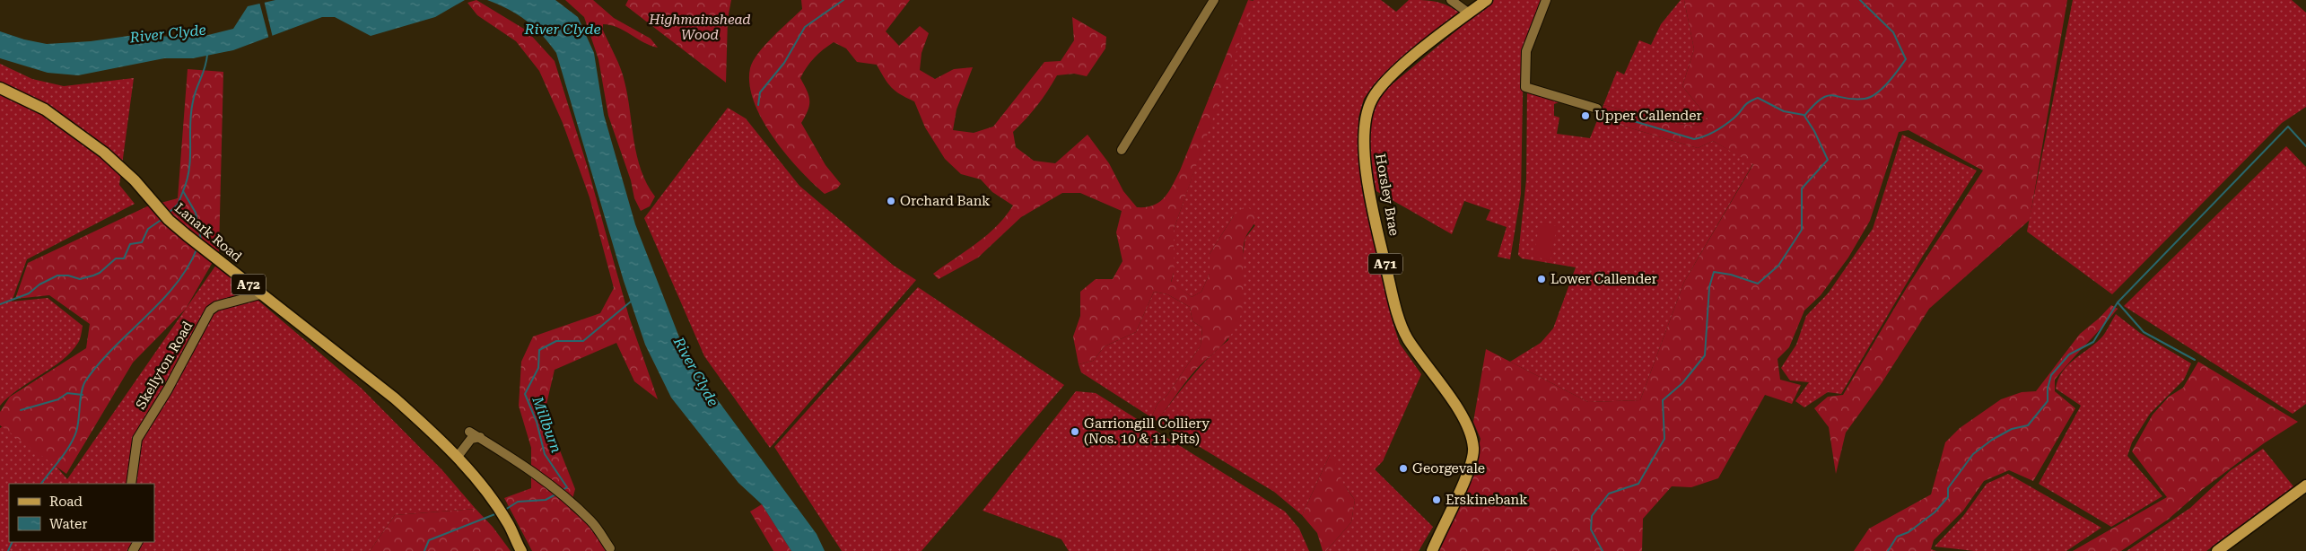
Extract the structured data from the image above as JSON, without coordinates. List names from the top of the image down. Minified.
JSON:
{"streets":{"main road":["Horsley Brae","Lanark Road","A71","A72"],"street":["Skellyton Road"]},"crossings":[["Lanark Road","Skellyton Road"]],"water":["River Clyde","Millburn"],"parks":["Highmainshead Wood"],"places":["Upper Callender","Orchard Bank","Lower Callender","Garriongill Colliery (Nos. 10 & 11 Pits)","Georgevale","Erskinebank"],"legend":["Road","Water"]}
